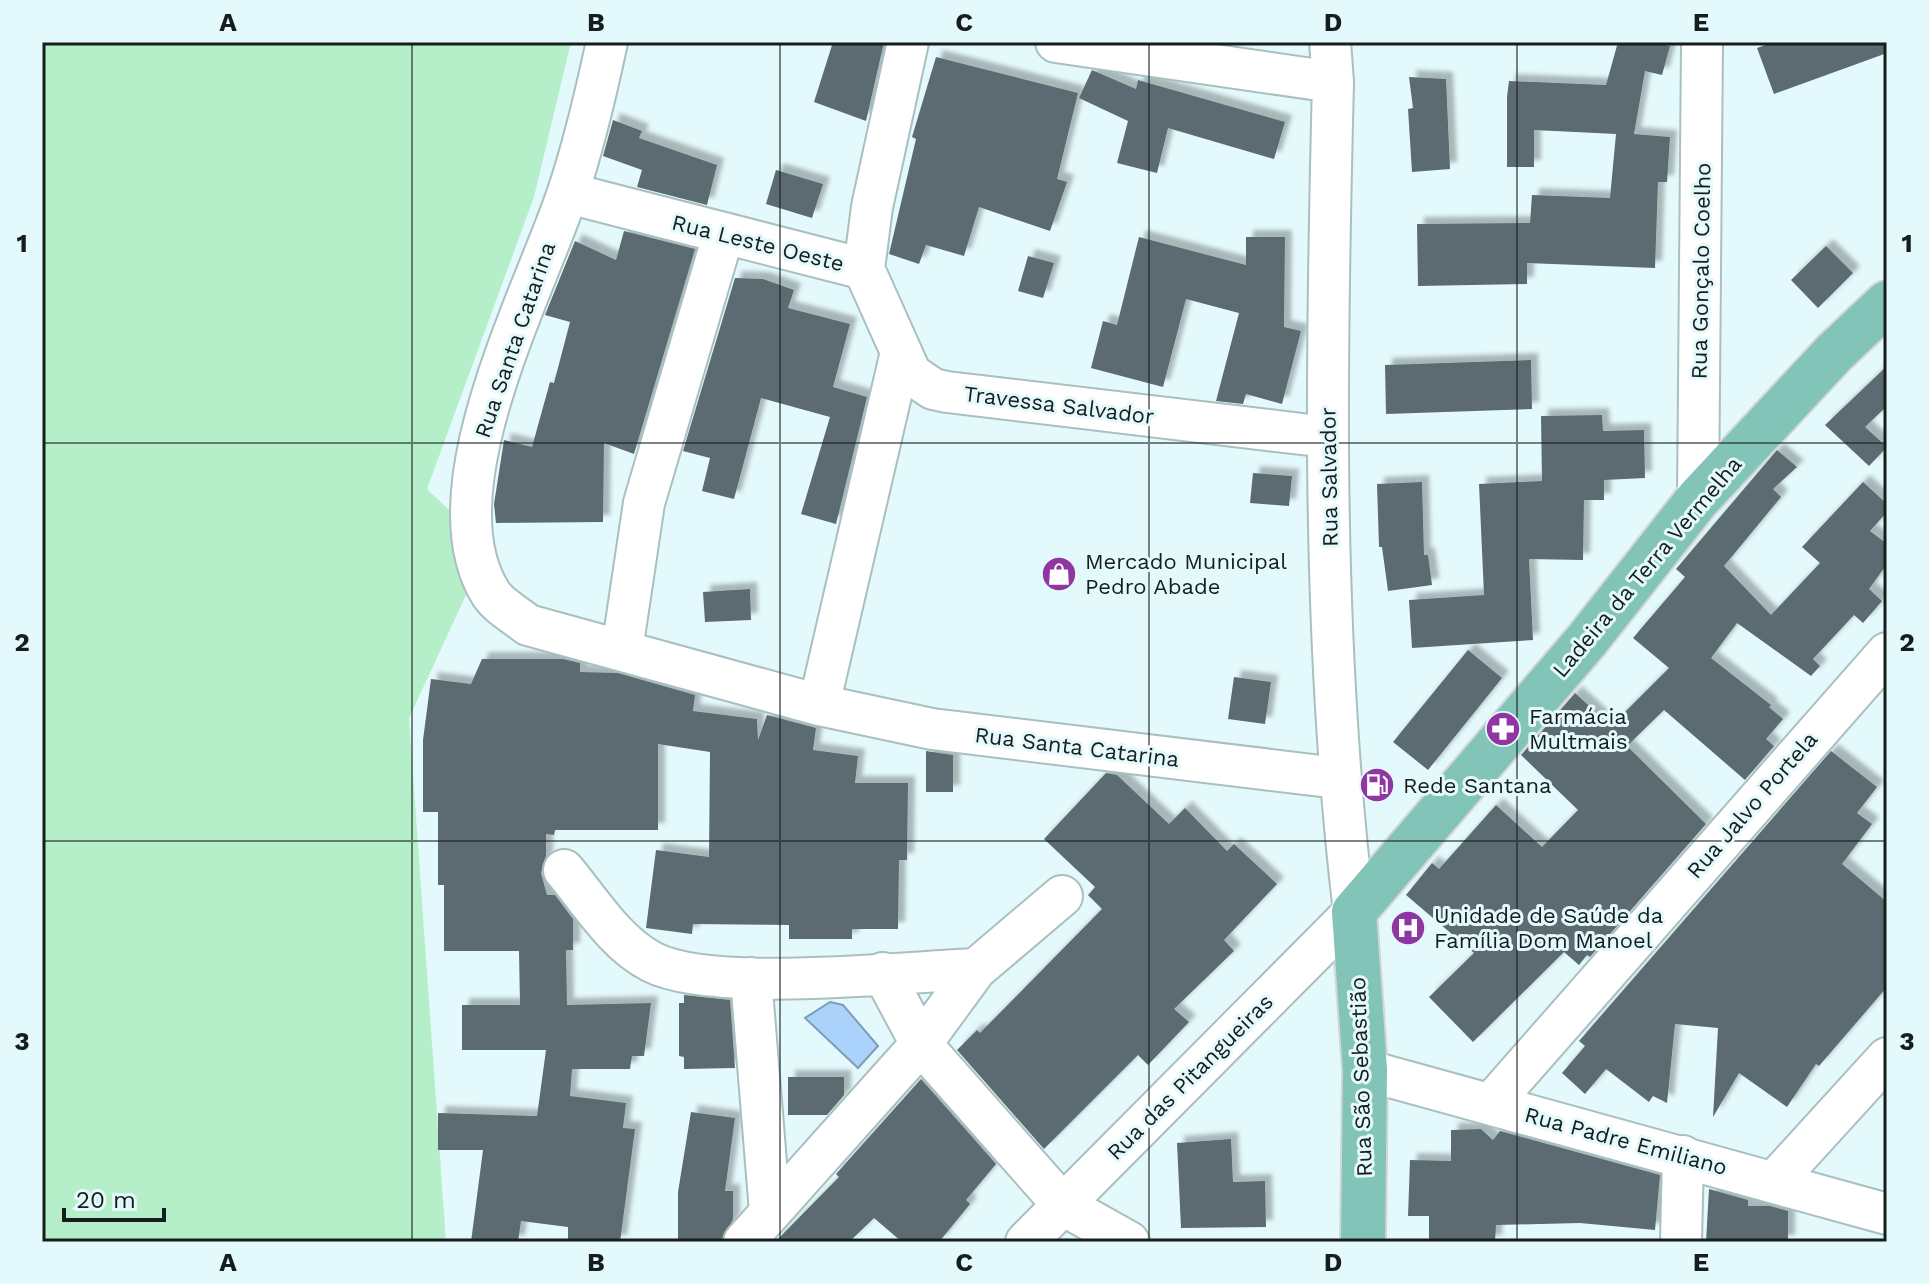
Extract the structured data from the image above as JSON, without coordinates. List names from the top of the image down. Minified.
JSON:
{"streets":{"main road":["Ladeira da Terra Vermelha","Rua São Sebastião"],"street":["Rua Leste Oeste","Rua Gonçalo Coelho","Rua Santa Catarina","Travessa Salvador","Rua Salvador","Rua Jalvo Portela","Rua das Pitangueiras","Rua Padre Emiliano"]},"crossings":[["Rua Leste Oeste","Rua Santa Catarina"],["Rua Leste Oeste","Travessa Salvador"],["Rua Gonçalo Coelho","Ladeira da Terra Vermelha"],["Rua Santa Catarina","Rua Salvador"],["Travessa Salvador","Rua Salvador"],["Rua Salvador","Ladeira da Terra Vermelha"],["Rua Salvador","Rua das Pitangueiras"],["Rua Salvador","Rua São Sebastião"],["Ladeira da Terra Vermelha","Rua das Pitangueiras"],["Ladeira da Terra Vermelha","Rua São Sebastião"],["Rua Jalvo Portela","Rua Padre Emiliano"],["Rua das Pitangueiras","Rua São Sebastião"],["Rua São Sebastião","Rua Padre Emiliano"]],"places":{"shop":["Mercado Municipal Pedro Abade"],"pharmacy":["Farmácia Multmais"],"fuel station":["Rede Santana"],"hospital":["Unidade de Saúde da Família Dom Manoel"]},"scale_bar":"20 m","grid":{"columns":["A","B","C","D","E"],"rows":["1","2","3"]}}
